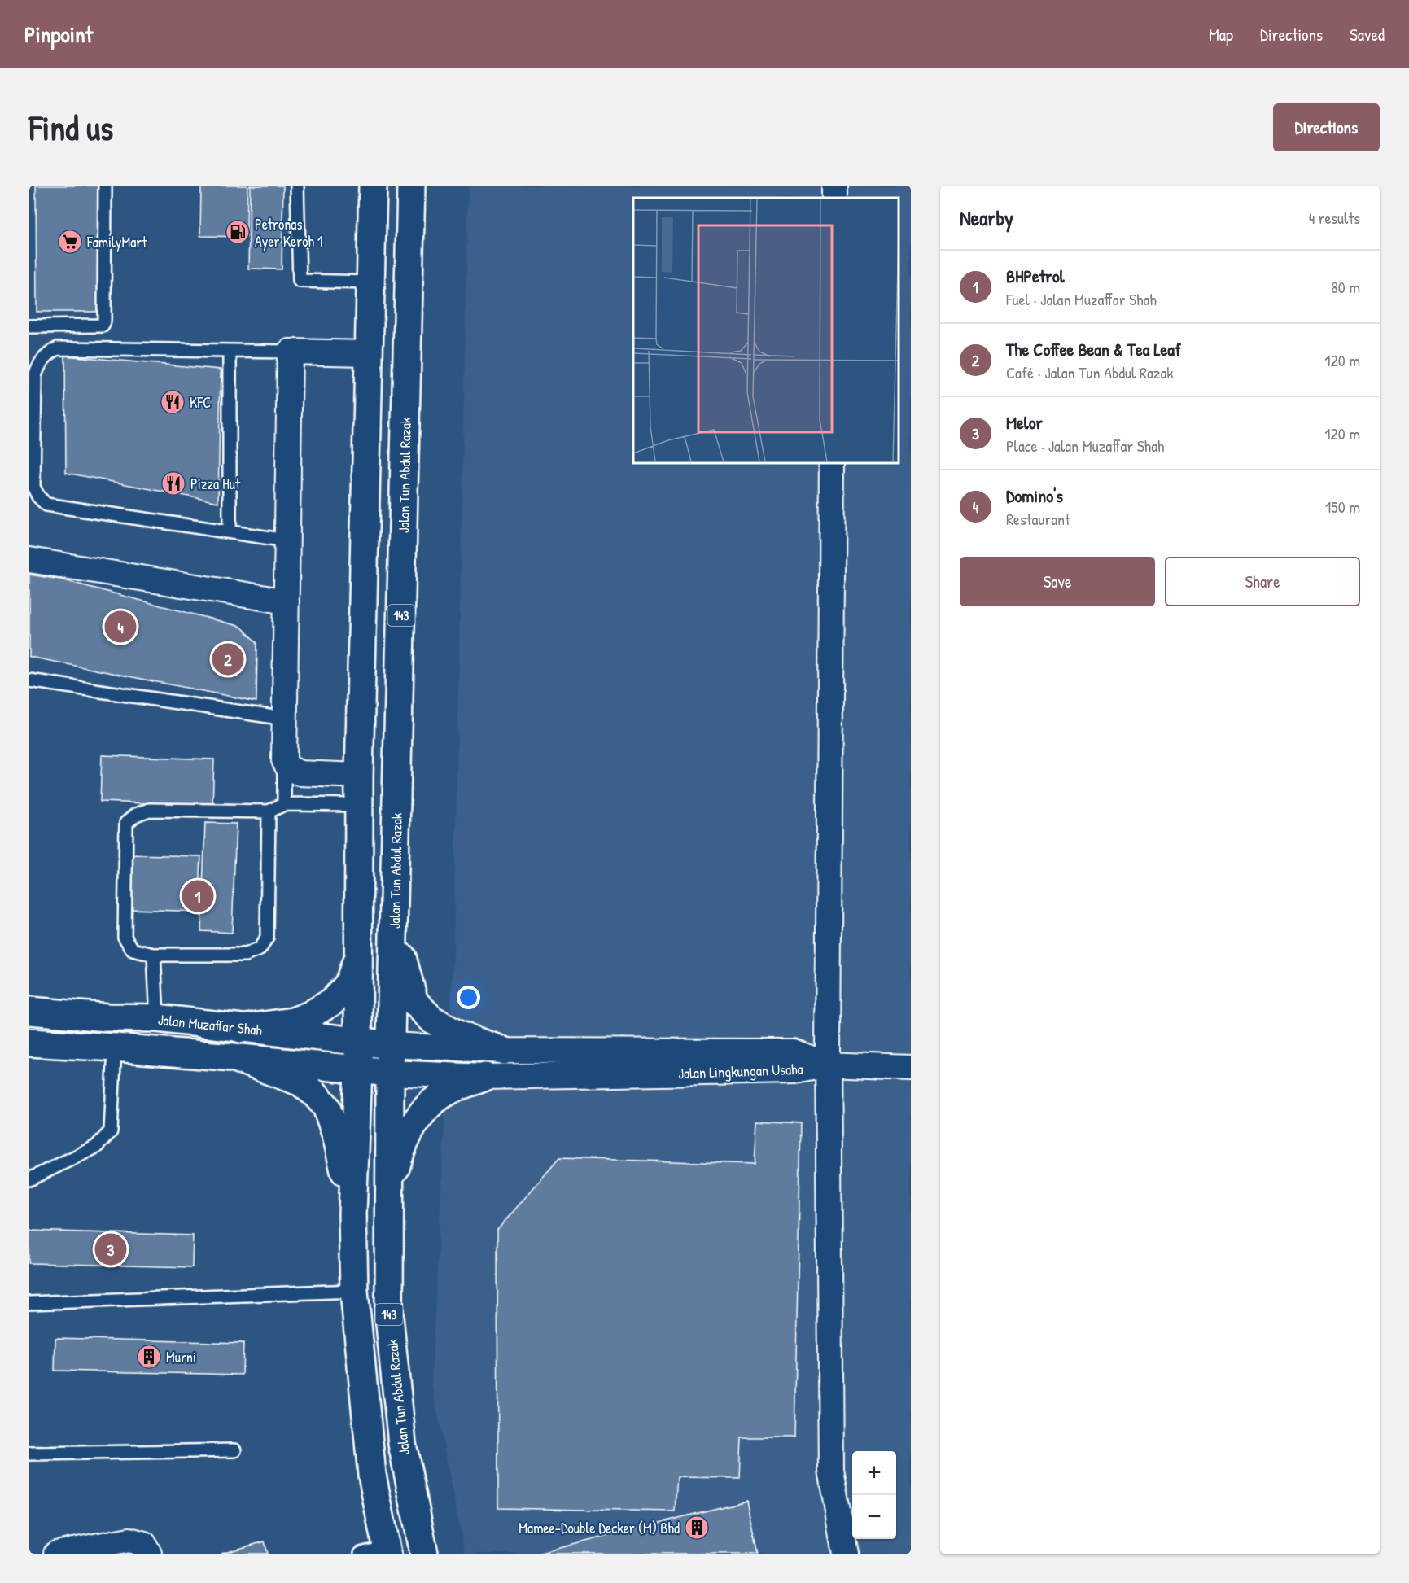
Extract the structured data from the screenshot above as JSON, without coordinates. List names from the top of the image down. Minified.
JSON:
{"streets":{"main road":["Jalan Tun Abdul Razak","143","Jalan Muzaffar Shah"],"street":["Jalan Lingkungan Usaha"]},"crossings":[["Jalan Tun Abdul Razak","Jalan Muzaffar Shah"],["Jalan Tun Abdul Razak","Jalan Lingkungan Usaha"],["143","Jalan Muzaffar Shah"],["Jalan Muzaffar Shah","Jalan Lingkungan Usaha"]],"places":{"fuel station":["Petronas Ayer Keroh 1"],"supermarket":["FamilyMart"],"restaurant":["KFC","Pizza Hut"],"building":["Murni","Mamee-Double Decker (M) Bhd"]},"page":{"header":"Pinpoint","nav":["Map","Directions","Saved"],"buttons":["Directions",["Save","Share"]],"title":"Find us","heading":["Nearby","4 results"],"list":[{"mark":"1","name":"BHPetrol","note":"Fuel · Jalan Muzaffar Shah","value":"80 m"},{"mark":"2","name":"The Coffee Bean & Tea Leaf","note":"Café · Jalan Tun Abdul Razak","value":"120 m"},{"mark":"3","name":"Melor","note":"Place · Jalan Muzaffar Shah","value":"120 m"},{"mark":"4","name":"Domino's","note":"Restaurant","value":"150 m"}],"pins":["4","2","1","3"],"map_buttons":["+","−"]}}
